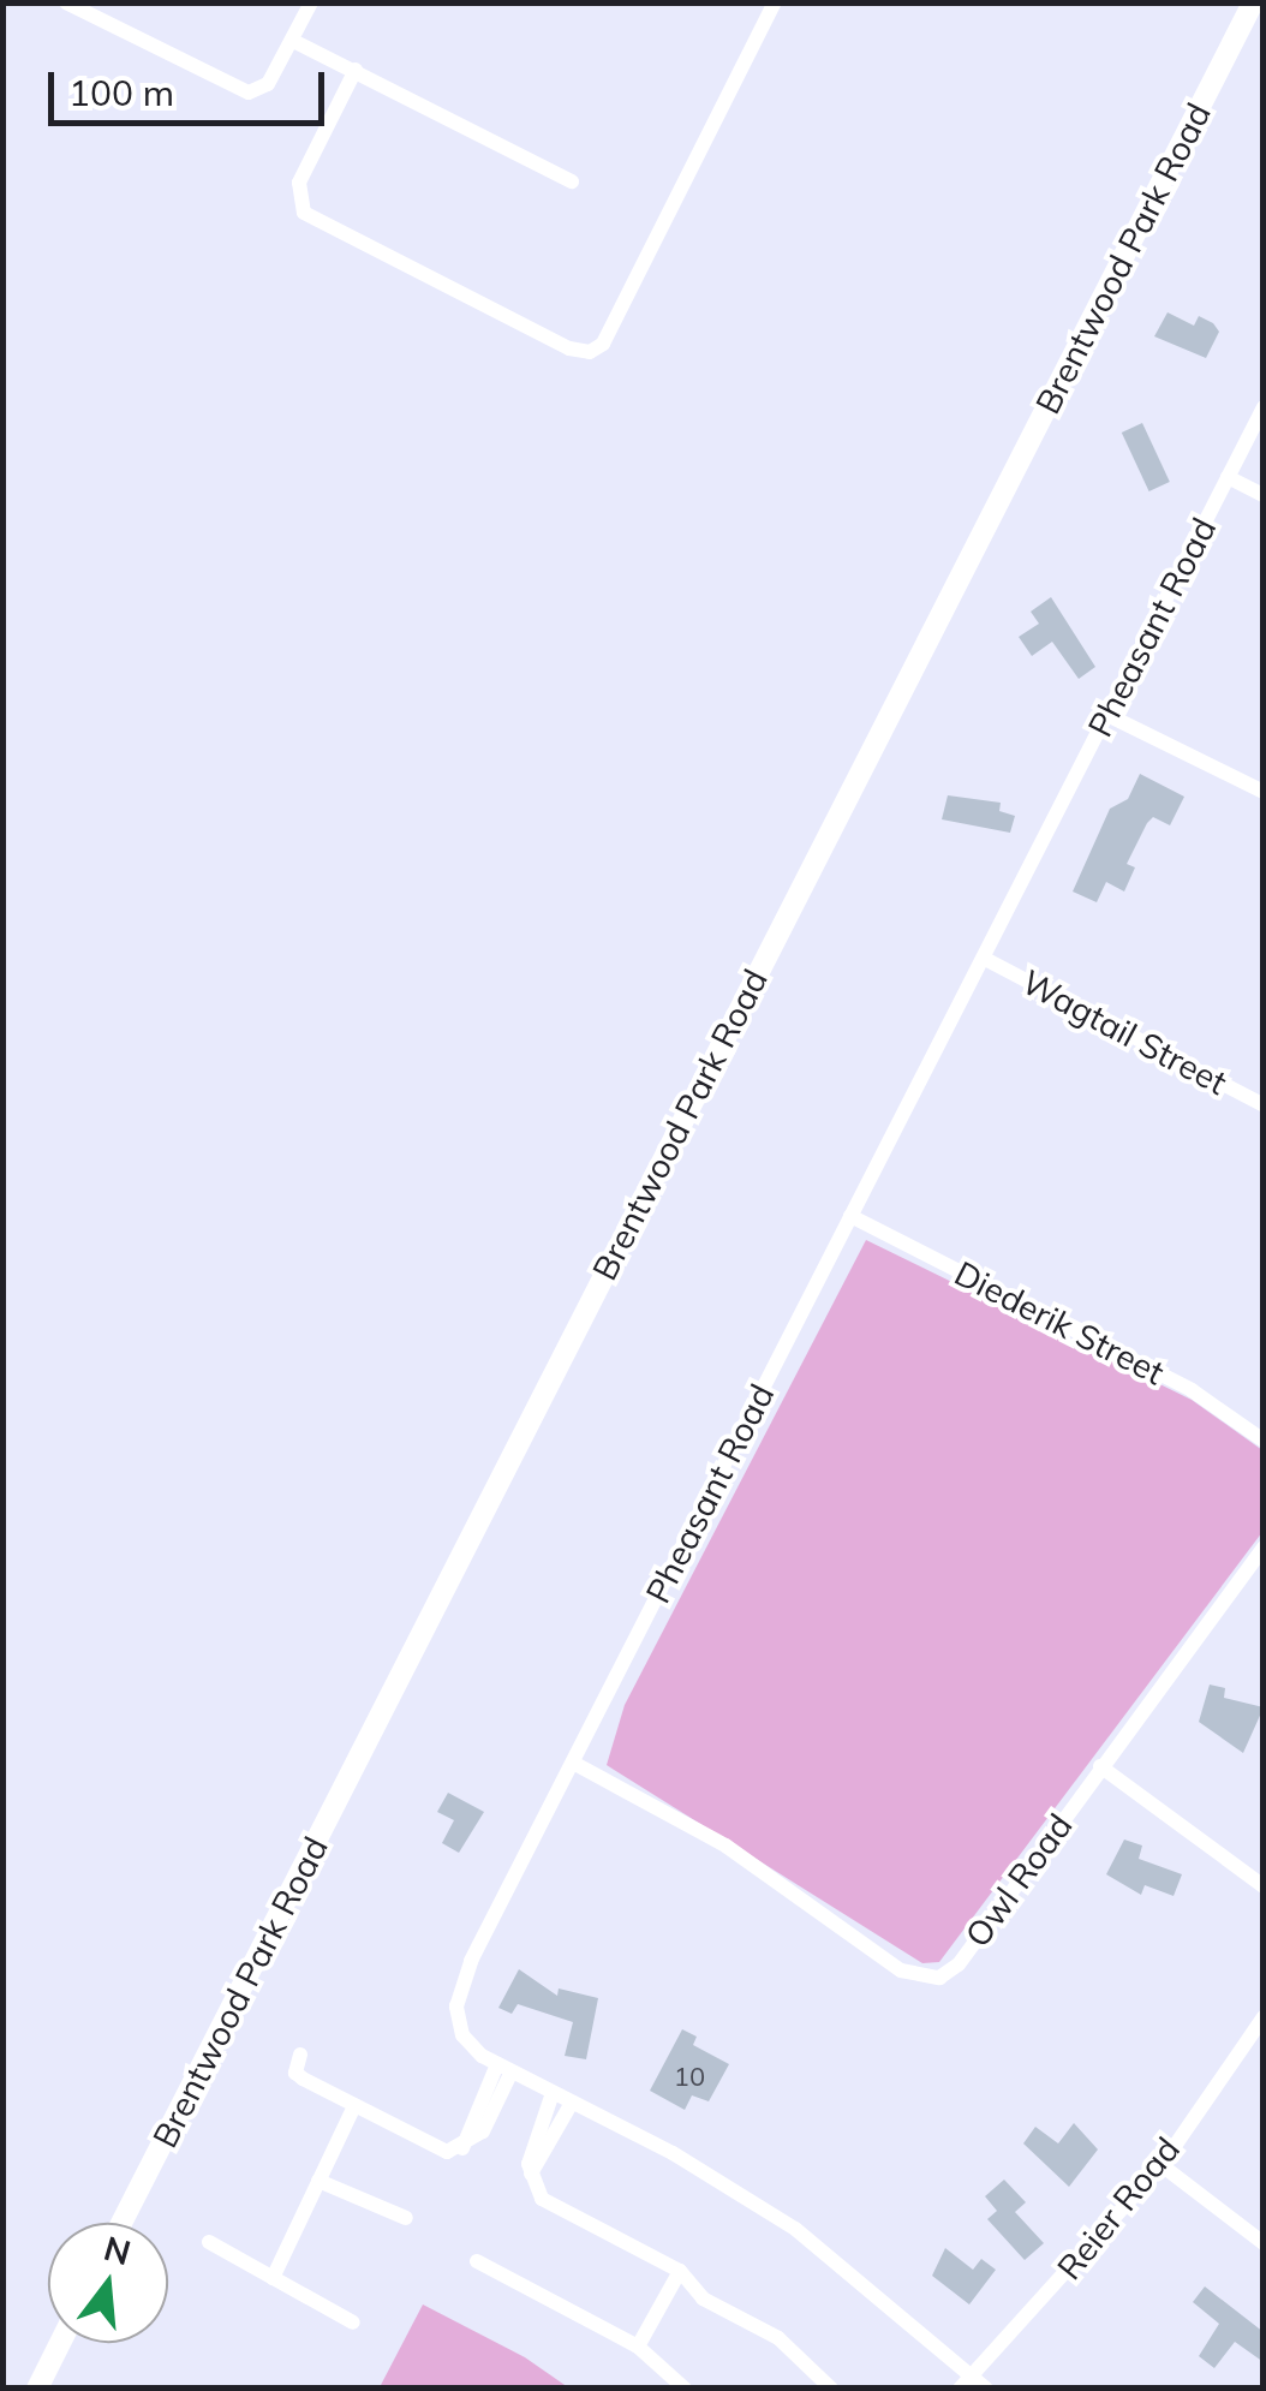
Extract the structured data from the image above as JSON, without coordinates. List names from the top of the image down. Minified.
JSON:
{"streets":{"street":["Brentwood Park Road","Pheasant Road","Wagtail Street","Diederik Street","Owl Road","Reier Road"]},"crossings":[["Pheasant Road","Wagtail Street"],["Pheasant Road","Diederik Street"],["Pheasant Road","Owl Road"],["Pheasant Road","Reier Road"]],"house_numbers":["10"],"scale_bar":"100 m","north":"top"}
